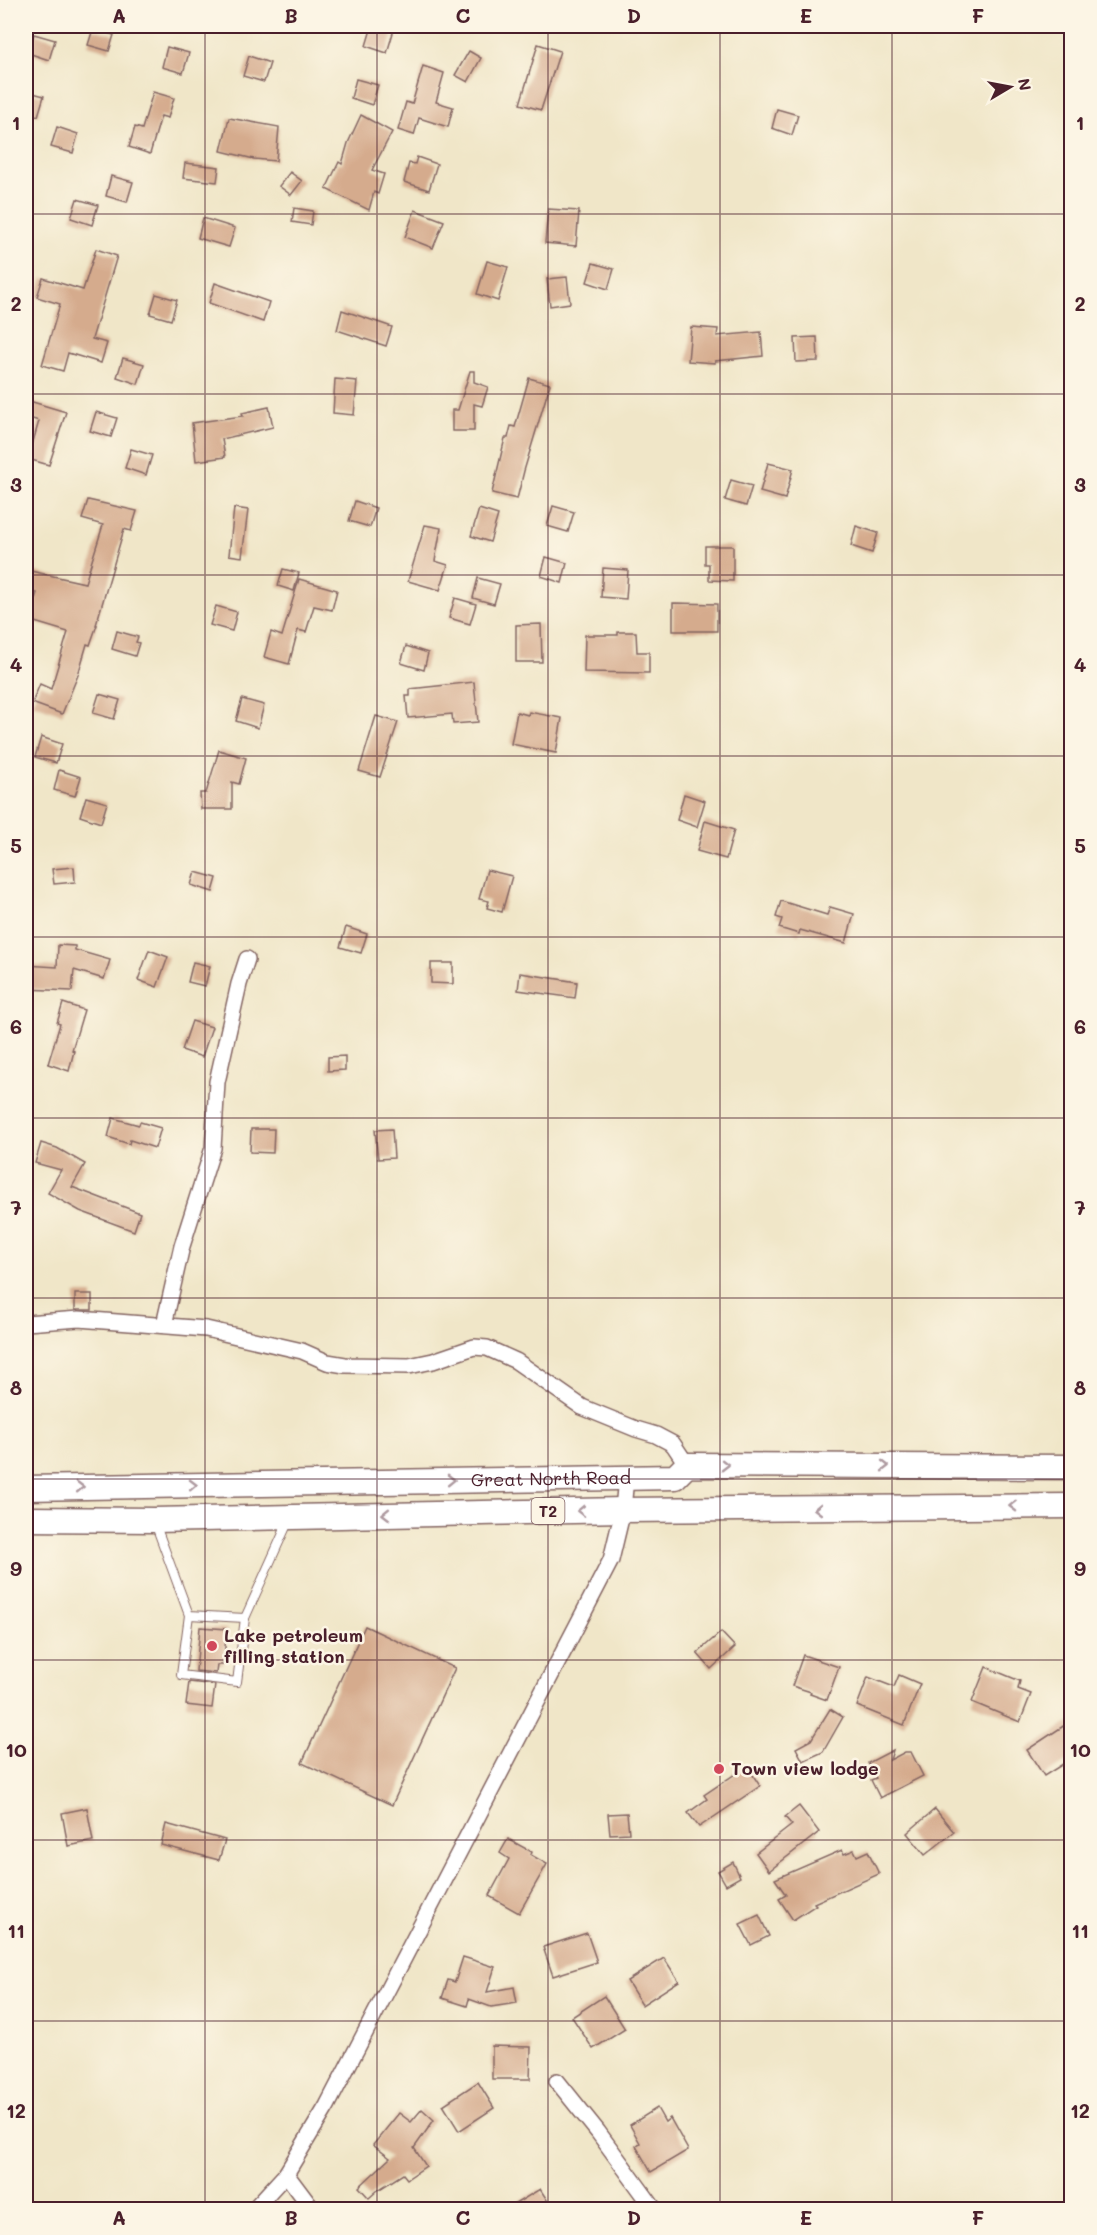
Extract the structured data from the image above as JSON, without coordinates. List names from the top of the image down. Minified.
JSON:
{"streets":{"highway":["Great North Road","T2"]},"places":["Lake petroleum filling station","Town view lodge"],"north":"right","grid":{"columns":["A","B","C","D","E","F"],"rows":["1","2","3","4","5","6","7","8","9","10","11","12"]}}
